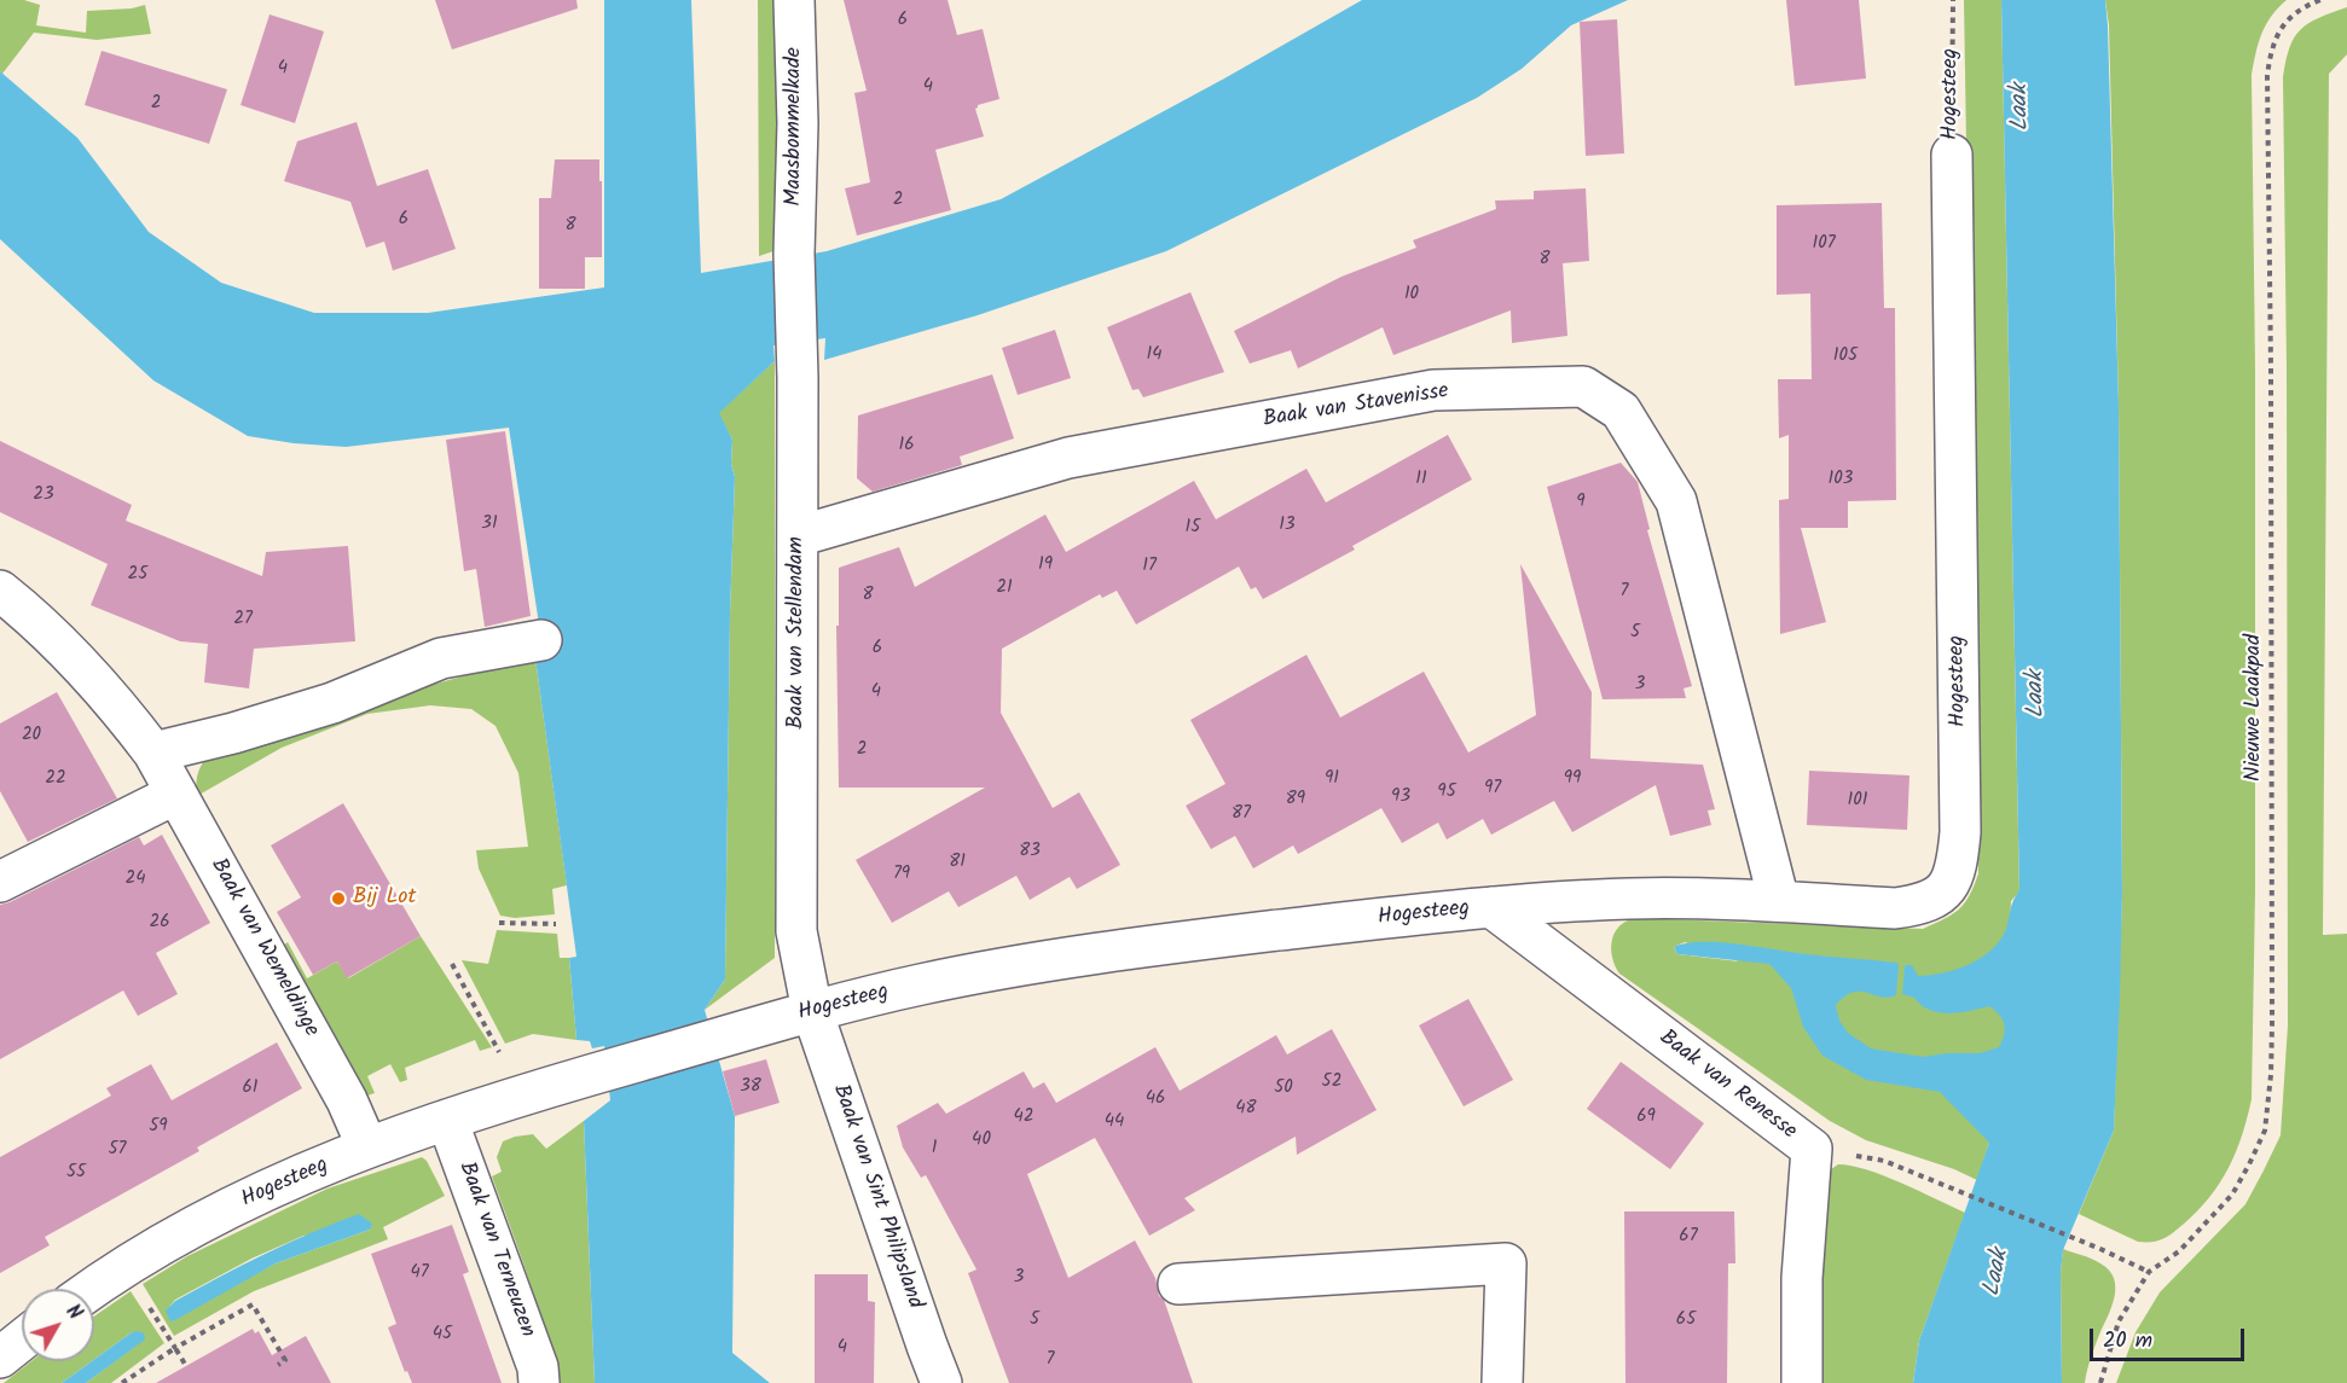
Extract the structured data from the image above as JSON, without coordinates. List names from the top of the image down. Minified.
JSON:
{"streets":{"street":["Hogesteeg","Maasbommelkade","Baak van Stavenisse","Baak van Stellendam","Baak van Wemeldinge","Baak van Renesse","Baak van Sint Philipsland","Baak van Terneuzen"],"path":["Nieuwe Laakpad"]},"crossings":[["Hogesteeg","Baak van Stavenisse"],["Hogesteeg","Baak van Stellendam"],["Hogesteeg","Baak van Wemeldinge"],["Hogesteeg","Baak van Renesse"],["Hogesteeg","Baak van Sint Philipsland"],["Hogesteeg","Baak van Terneuzen"],["Maasbommelkade","Baak van Stellendam"],["Baak van Stavenisse","Baak van Stellendam"],["Baak van Stellendam","Baak van Sint Philipsland"]],"water":["Laak"],"places":["Bij Lot"],"house_numbers":["6","4","4","2","2","6","8","107","8","10","14","105","16","11","103","23","9","31","13","15","19","17","25","21","7","8","27","5","6","3","4","20","2","22","91","99","97","95","93","89","101","87","83","81","79","24","26","52","38","61","50","46","48","42","69","44","59","40","1","57","55","67","47","3","5","65","45","4","7"],"scale_bar":"20 m","north":"top right"}
